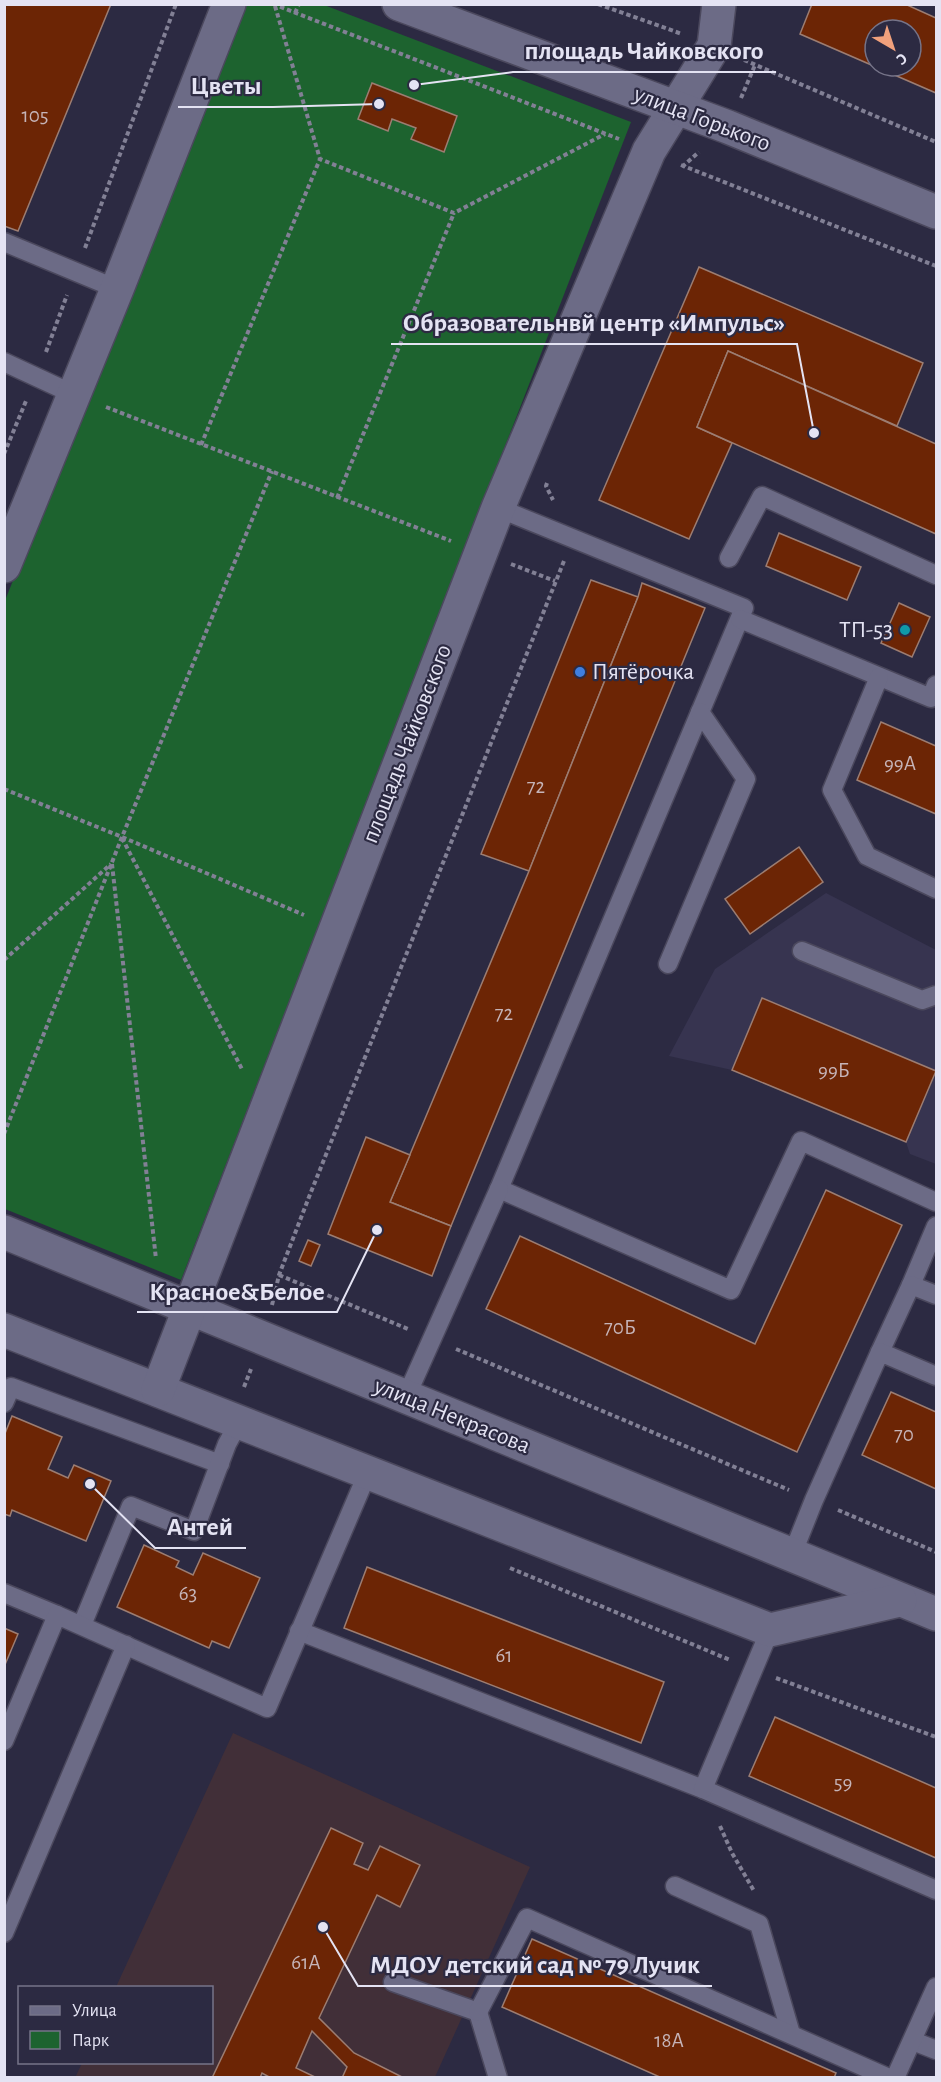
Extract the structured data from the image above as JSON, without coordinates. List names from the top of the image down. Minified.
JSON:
{"streets":{"street":["улица Горького","площадь Чайковского","улица Некрасова"]},"crossings":[["улица Горького","площадь Чайковского"],["площадь Чайковского","улица Некрасова"]],"places":["площадь Чайковского","Цветы","Образовательнвй центр «Импульс»","ТП-53","Пятёрочка","Красное&Белое","Антей","МДОУ детский сад № 79 Лучик"],"house_numbers":["105","99А","72","72","99Б","70Б","70","63","61","59","61А","18А"],"legend":["Улица","Парк"],"north":"bottom right"}
